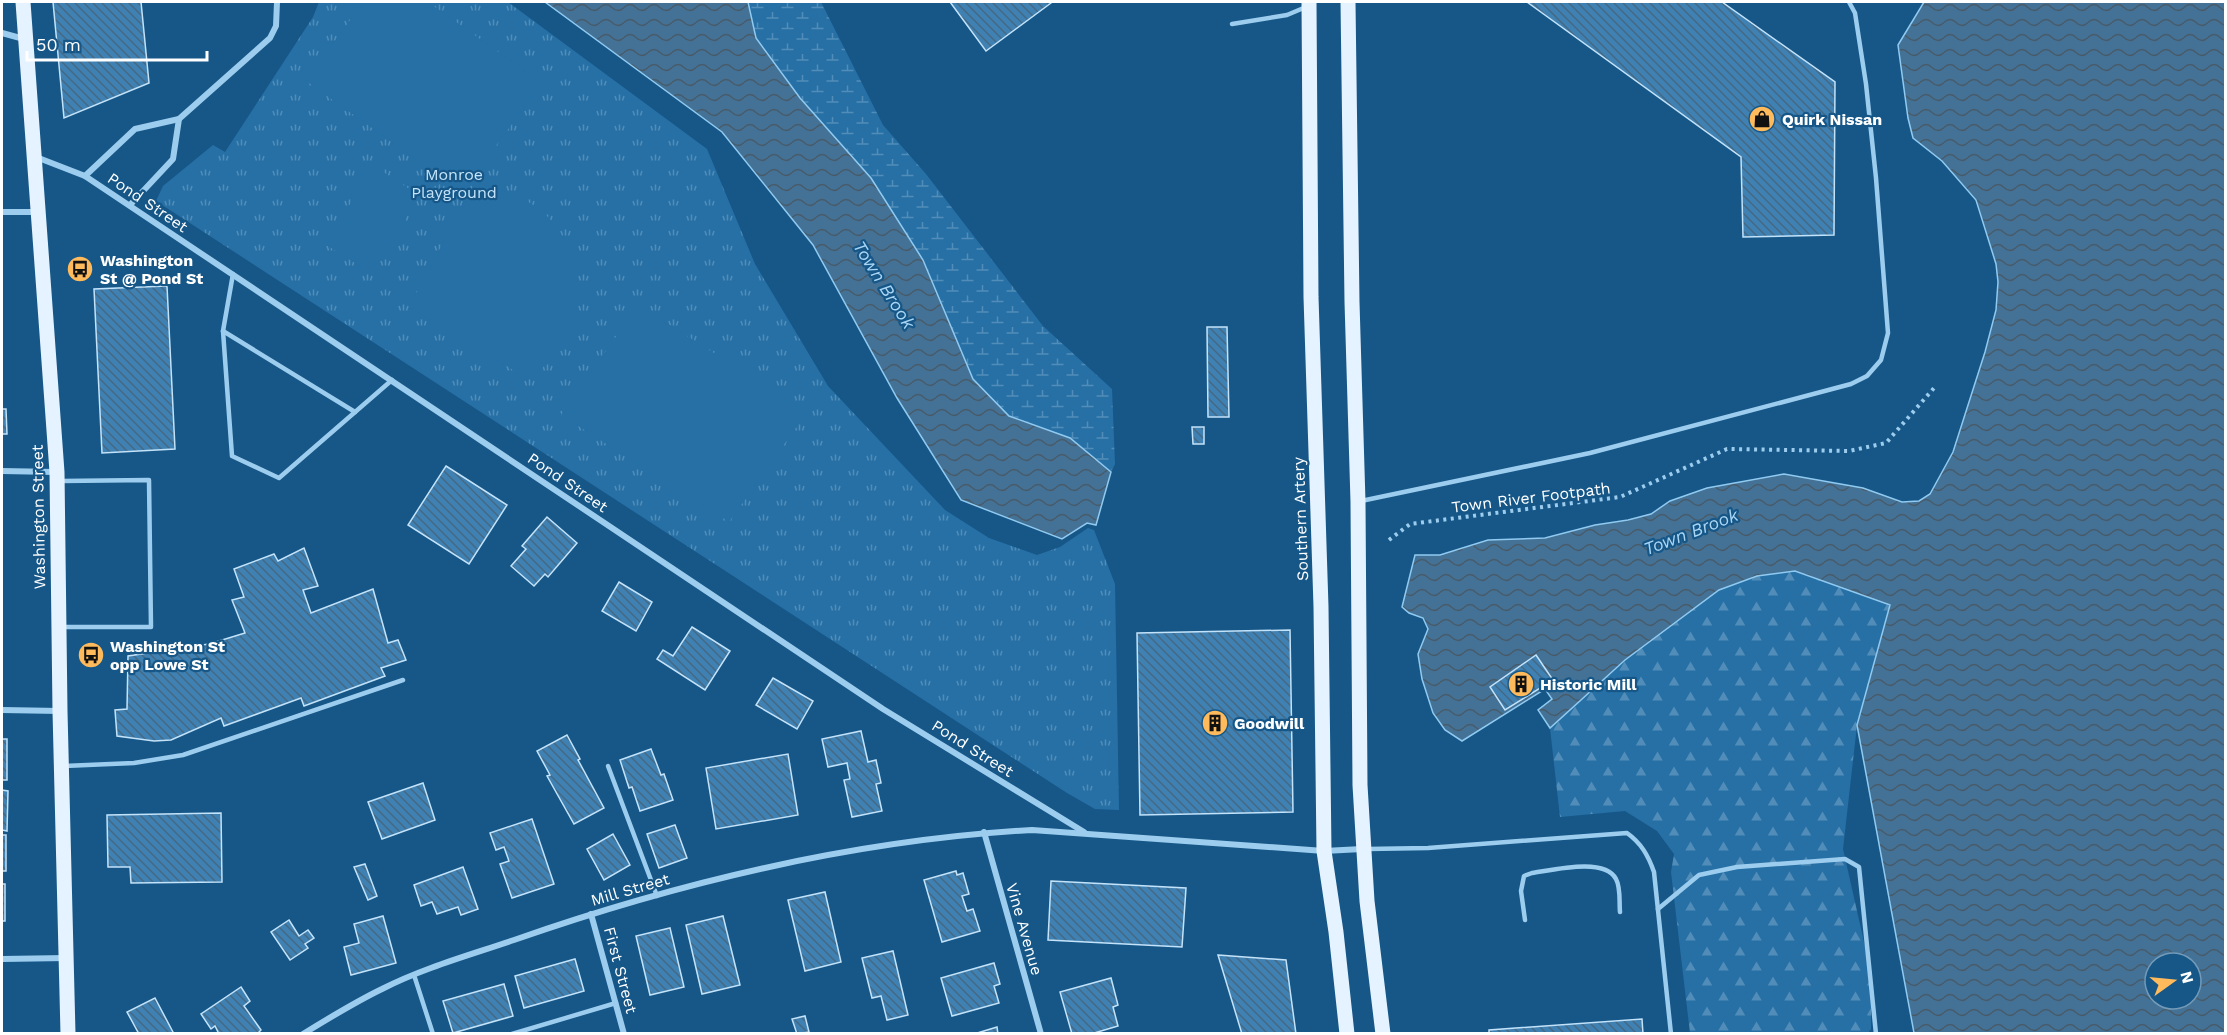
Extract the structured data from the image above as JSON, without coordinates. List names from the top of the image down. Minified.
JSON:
{"streets":{"main road":["Washington Street","Southern Artery"],"street":["Pond Street","Mill Street","Vine Avenue","First Street"],"path":["Town River Footpath"]},"crossings":[["Pond Street","Washington Street"],["Pond Street","Southern Artery"],["Pond Street","Mill Street"],["Pond Street","Vine Avenue"],["Mill Street","Vine Avenue"],["Mill Street","First Street"]],"water":["Town Brook"],"parks":["Monroe Playground"],"places":{"shop":["Quirk Nissan"],"bus stop":["Washington St @ Pond St","Washington St opp Lowe St"],"building":["Historic Mill","Goodwill"]},"scale_bar":"50 m","north":"right"}
